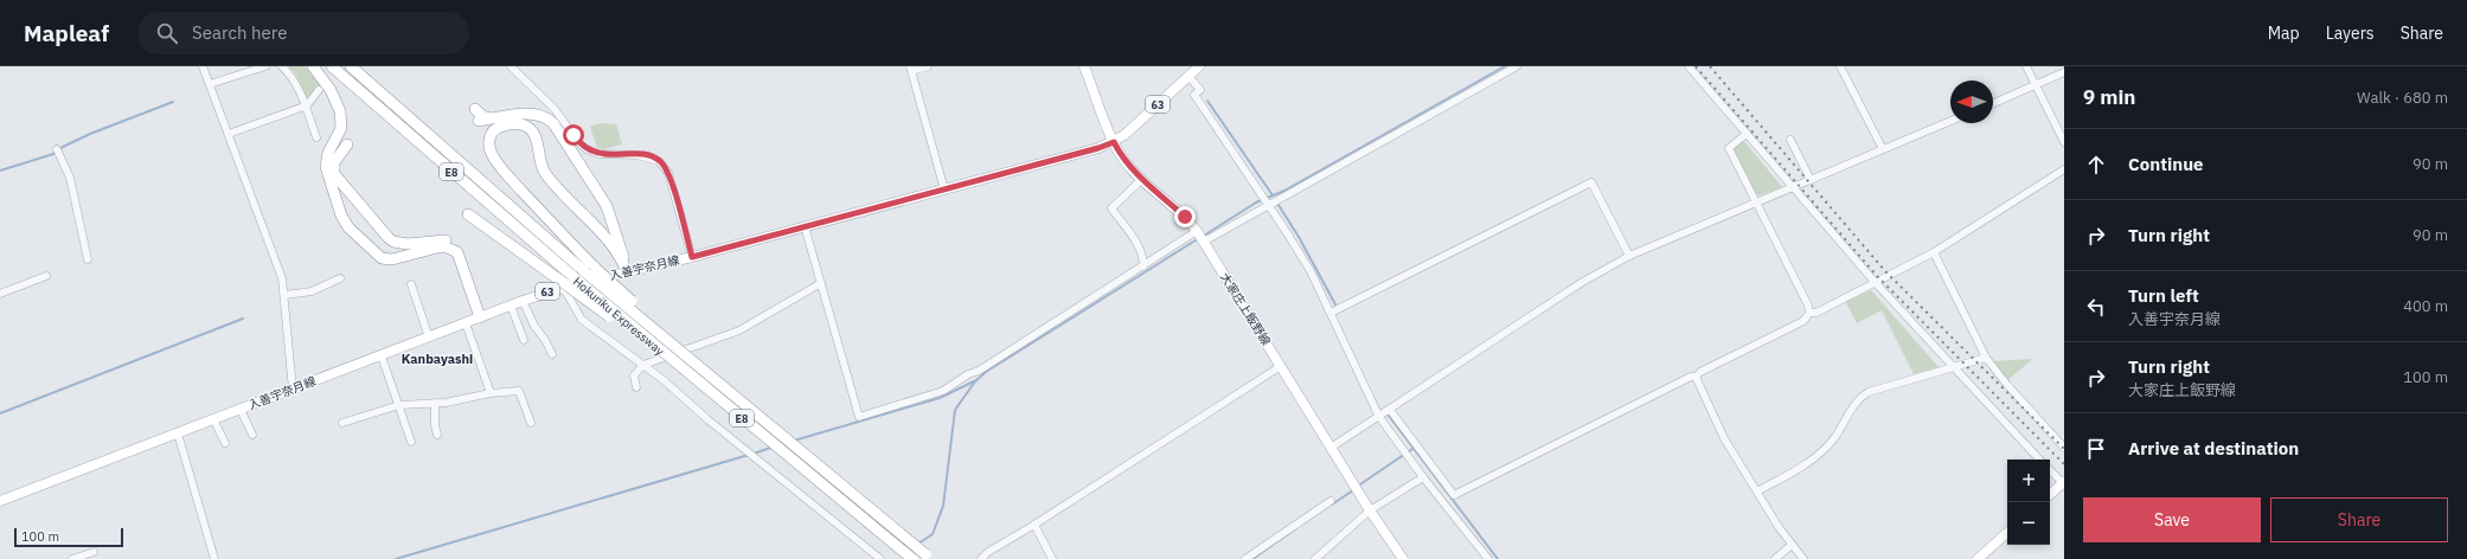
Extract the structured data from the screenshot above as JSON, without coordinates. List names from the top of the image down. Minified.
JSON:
{"streets":{"highway":["E8","Hokuriku Expressway"],"main road":["63","入善宇奈月線","大家庄上飯野線"]},"crossings":[["入善宇奈月線","大家庄上飯野線"]],"districts":["Kanbayashi"],"scale_bar":"100 m","north":"left","page":{"header":"Mapleaf","search":"Search here","nav":["Map","Layers","Share"],"heading":["9 min","Walk · 680 m"],"list":[["Continue","90 m"],["Turn right","90 m"],["Turn left","入善宇奈月線","400 m"],["Turn right","大家庄上飯野線","100 m"],"Arrive at destination"],"map_buttons":["+","−"],"buttons":["Save","Share"],"scale":"100 m"}}
